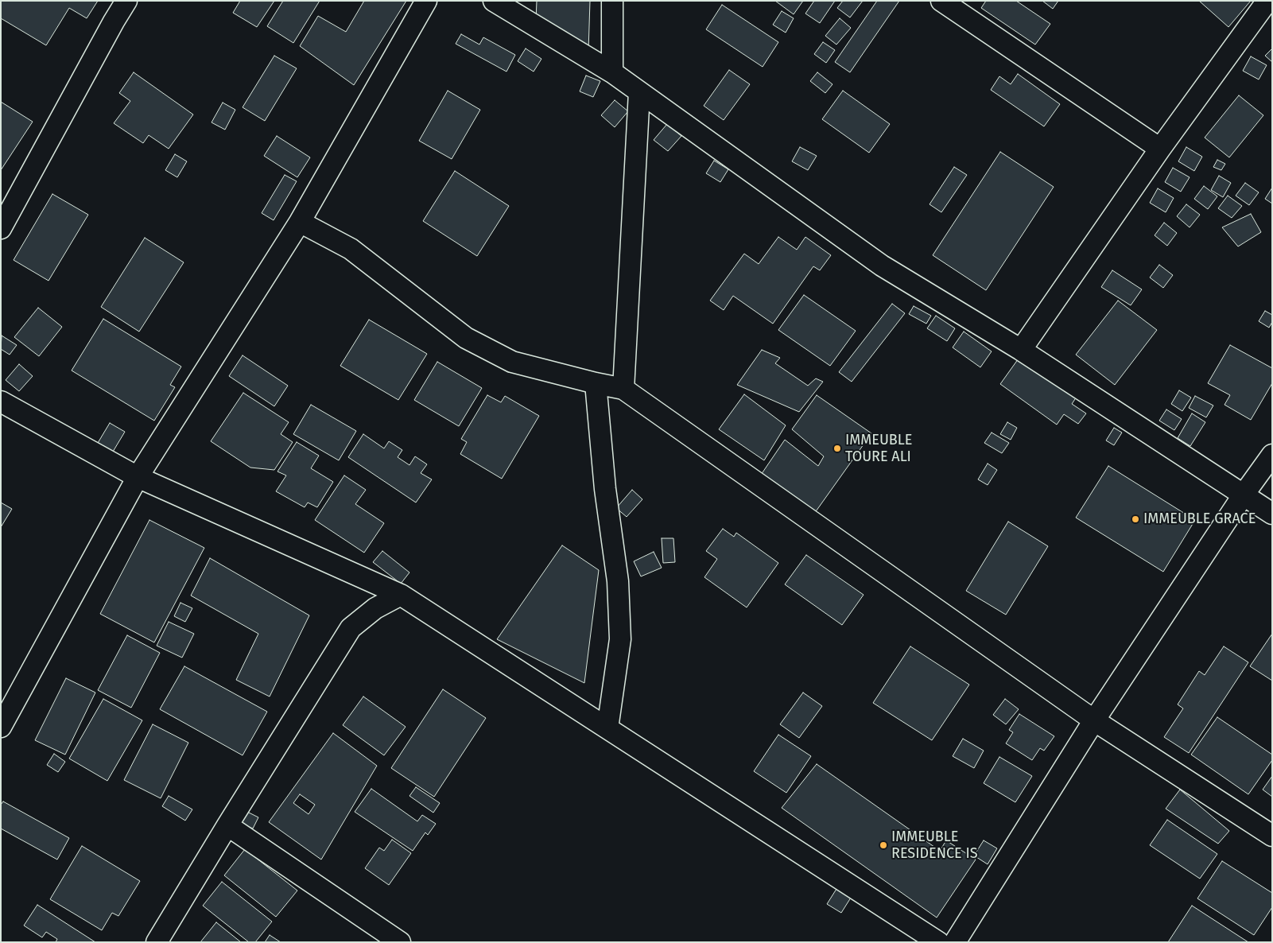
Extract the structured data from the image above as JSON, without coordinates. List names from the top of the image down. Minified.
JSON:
{"places":["IMMEUBLE TOURE ALI","IMMEUBLE GRACE","IMMEUBLE RESIDENCE IS"]}
